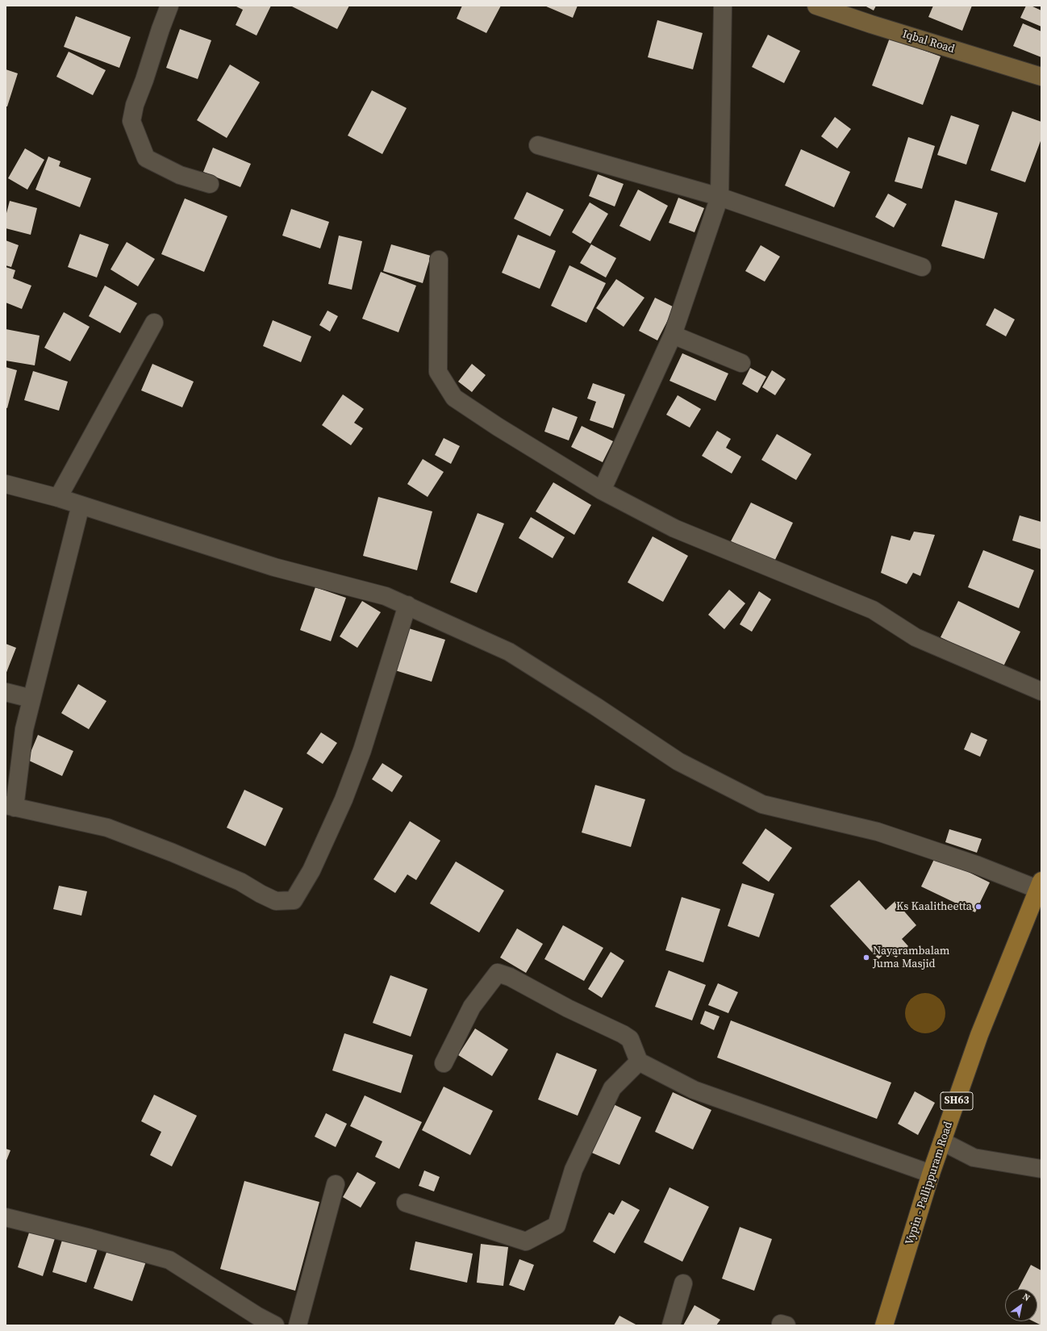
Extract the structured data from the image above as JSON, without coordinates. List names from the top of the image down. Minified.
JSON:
{"streets":{"main road":["Iqbal Road","SH63","Vypin - Pallippuram Road"]},"places":["Ks Kaalitheetta","Nayarambalam Juma Masjid"],"north":"top right"}
